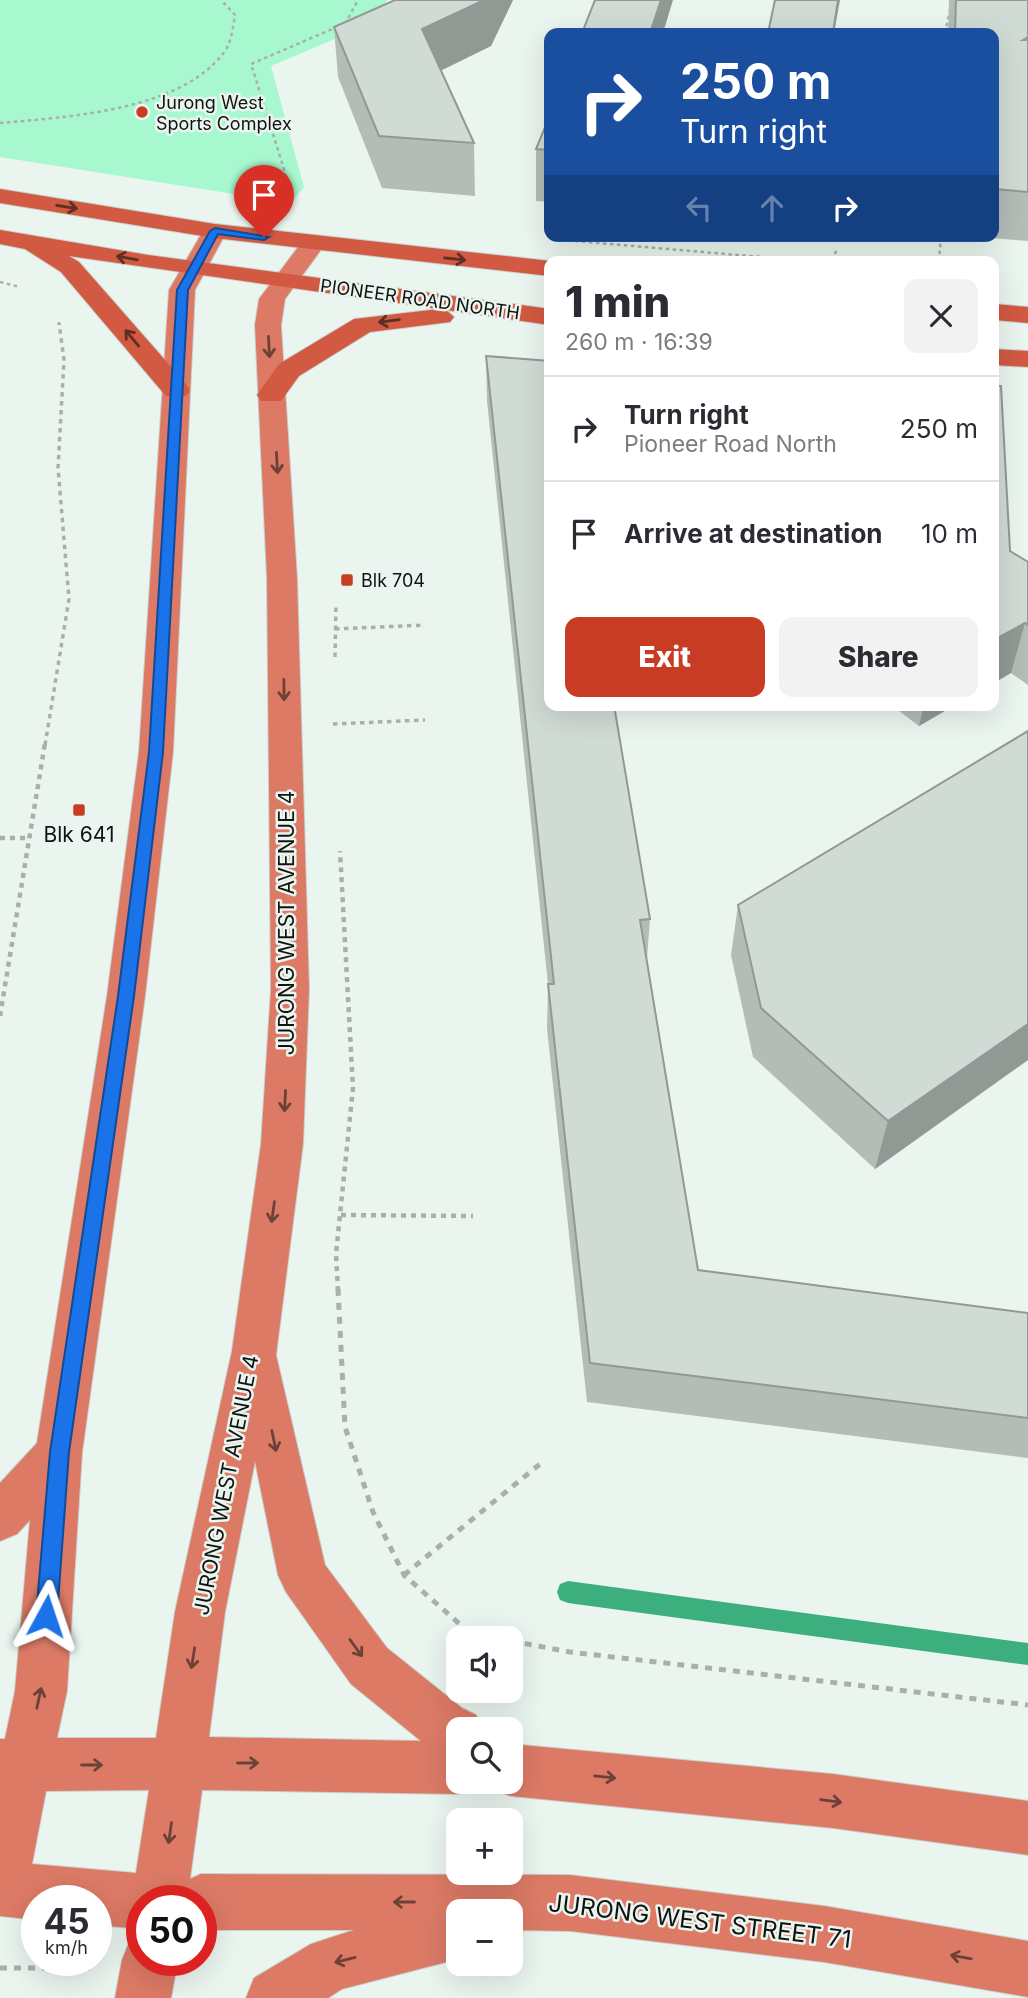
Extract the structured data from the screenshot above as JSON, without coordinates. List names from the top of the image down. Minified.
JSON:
{"streets":{"main road":["PIONEER ROAD NORTH","JURONG WEST AVENUE 4","JURONG WEST STREET 71"]},"crossings":[["PIONEER ROAD NORTH","JURONG WEST AVENUE 4"]],"places":{"other":["Jurong West Sports Complex"],"transit":["Blk 704","Blk 641"]},"page":{"turn":["250 m","Turn right"],"heading":["1 min","260 m · 16:39"],"list":[{"name":"Turn right","note":"Pioneer Road North","value":"250 m"},{"name":"Arrive at destination","value":"10 m"}],"buttons":["Exit","Share"],"map_buttons":["+","−"],"speed":"45 km/h","limit":"50"}}
